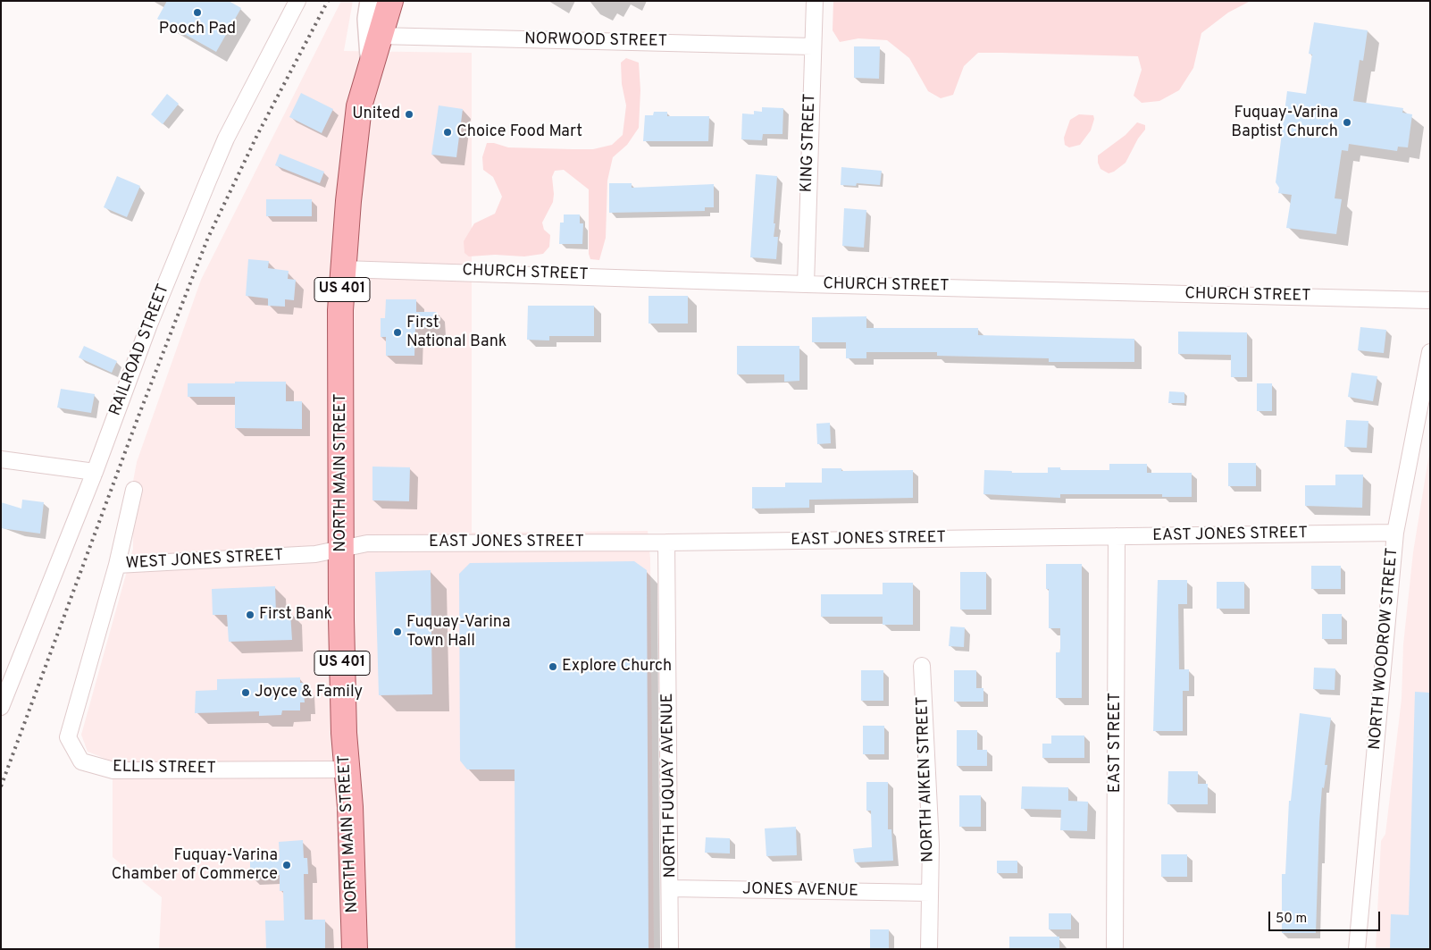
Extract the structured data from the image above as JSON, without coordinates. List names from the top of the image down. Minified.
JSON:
{"streets":{"main road":["US 401","NORTH MAIN STREET"],"street":["NORWOOD STREET","KING STREET","CHURCH STREET","RAILROAD STREET","EAST JONES STREET","WEST JONES STREET","NORTH WOODROW STREET","EAST STREET","ELLIS STREET","NORTH AIKEN STREET","NORTH FUQUAY AVENUE","JONES AVENUE"]},"crossings":[["NORWOOD STREET","KING STREET"],["NORWOOD STREET","NORTH MAIN STREET"],["KING STREET","CHURCH STREET"],["CHURCH STREET","NORTH MAIN STREET"],["NORTH MAIN STREET","EAST JONES STREET"],["NORTH MAIN STREET","WEST JONES STREET"],["NORTH MAIN STREET","ELLIS STREET"],["EAST JONES STREET","WEST JONES STREET"],["EAST JONES STREET","NORTH WOODROW STREET"],["EAST JONES STREET","EAST STREET"],["EAST JONES STREET","NORTH FUQUAY AVENUE"],["WEST JONES STREET","ELLIS STREET"],["NORTH AIKEN STREET","JONES AVENUE"],["NORTH FUQUAY AVENUE","JONES AVENUE"]],"places":["Pooch Pad","United","Fuquay-Varina Baptist Church","Choice Food Mart","First National Bank","First Bank","Fuquay-Varina Town Hall","Explore Church","Joyce & Family","Fuquay-Varina Chamber of Commerce"],"scale_bar":"50 m"}
